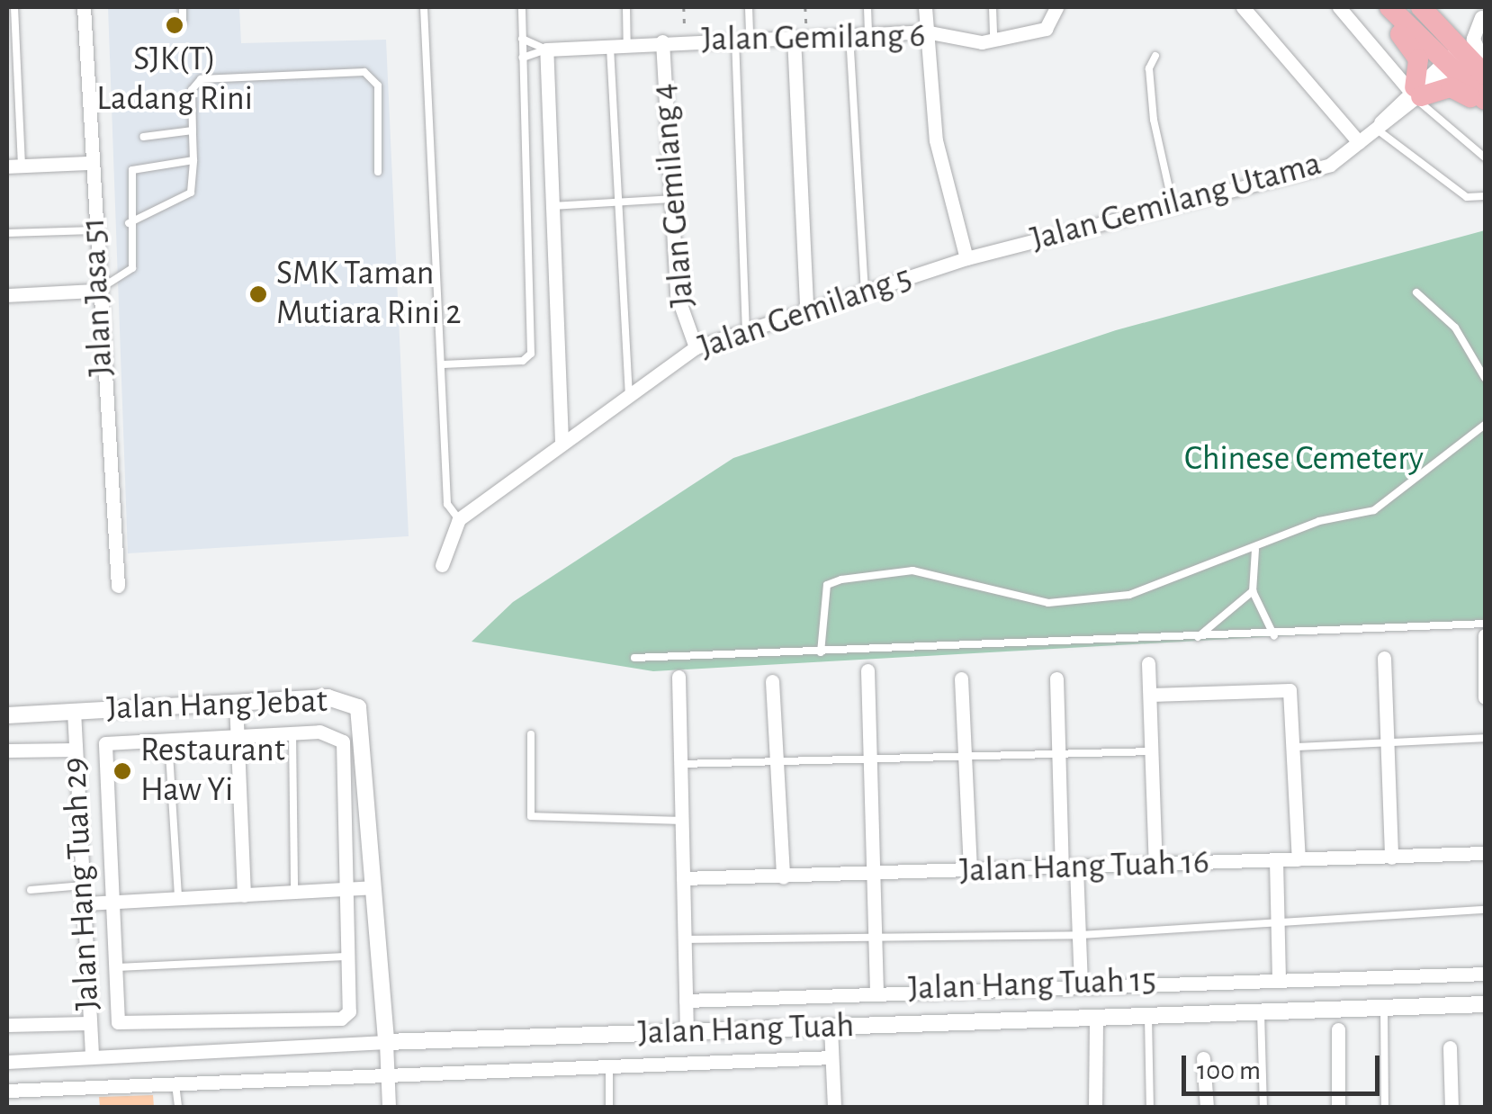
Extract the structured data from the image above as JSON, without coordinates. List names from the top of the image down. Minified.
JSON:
{"streets":{"street":["Jalan Gemilang 6","Jalan Gemilang 4","Jalan Gemilang Utama","Jalan Jasa 51","Jalan Gemilang 5","Jalan Hang Jebat","Jalan Hang Tuah 16","Jalan Hang Tuah 29","Jalan Hang Tuah 15","Jalan Hang Tuah"]},"crossings":[["Jalan Gemilang 6","Jalan Gemilang 4"],["Jalan Gemilang 4","Jalan Gemilang 5"],["Jalan Gemilang Utama","Jalan Gemilang 5"],["Jalan Hang Jebat","Jalan Hang Tuah 29"],["Jalan Hang Jebat","Jalan Hang Tuah"],["Jalan Hang Tuah 29","Jalan Hang Tuah"]],"parks":["Chinese Cemetery"],"places":["SJK(T) Ladang Rini","SMK Taman Mutiara Rini 2","Restaurant Haw Yi"],"scale_bar":"100 m"}
